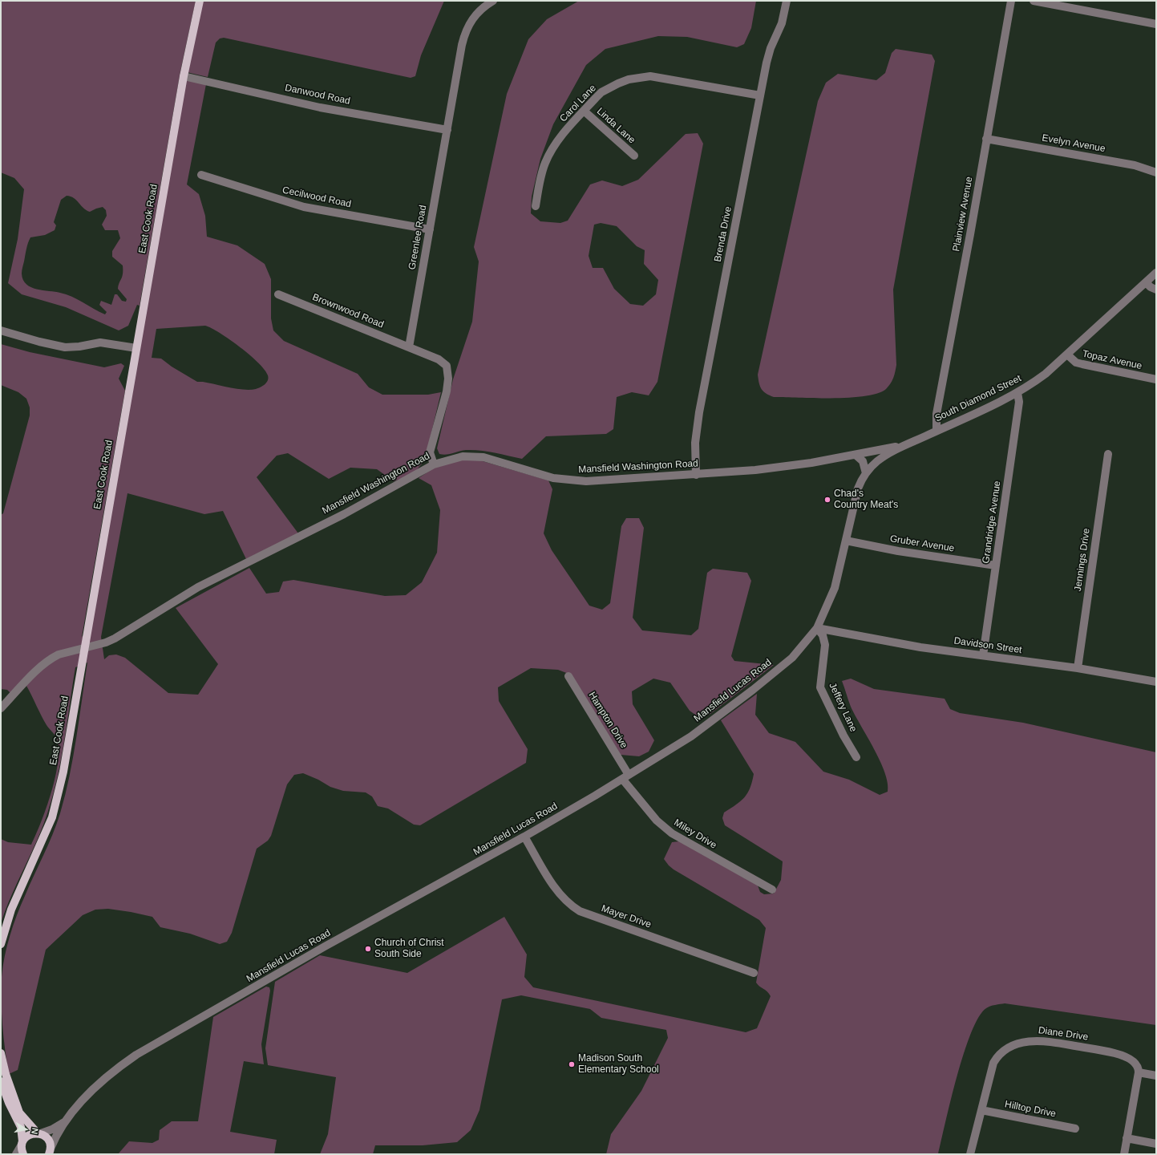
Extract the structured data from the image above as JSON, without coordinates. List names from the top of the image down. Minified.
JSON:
{"streets":{"main road":["East Cook Road"],"street":["Danwood Road","Carol Lane","Linda Lane","Evelyn Avenue","Cecilwood Road","Plainview Avenue","Brenda Drive","Greenlee Road","Brownwood Road","Topaz Avenue","South Diamond Street","Mansfield Washington Road","Grandridge Avenue","Gruber Avenue","Jennings Drive","Davidson Street","Mansfield Lucas Road","Jeffery Lane","Hampton Drive","Miley Drive","Mayer Drive","Diane Drive","Hilltop Drive"]},"crossings":[["Danwood Road","East Cook Road"],["Danwood Road","Greenlee Road"],["Carol Lane","Linda Lane"],["Carol Lane","Brenda Drive"],["Evelyn Avenue","Plainview Avenue"],["Cecilwood Road","Greenlee Road"],["Plainview Avenue","South Diamond Street"],["East Cook Road","Mansfield Washington Road"],["Brenda Drive","Mansfield Washington Road"],["Greenlee Road","Brownwood Road"],["Topaz Avenue","South Diamond Street"],["South Diamond Street","Mansfield Washington Road"],["South Diamond Street","Grandridge Avenue"],["South Diamond Street","Mansfield Lucas Road"],["Grandridge Avenue","Gruber Avenue"],["Grandridge Avenue","Davidson Street"],["Gruber Avenue","Mansfield Lucas Road"],["Jennings Drive","Davidson Street"],["Davidson Street","Mansfield Lucas Road"],["Davidson Street","Jeffery Lane"],["Mansfield Lucas Road","Jeffery Lane"],["Mansfield Lucas Road","Hampton Drive"],["Mansfield Lucas Road","Miley Drive"],["Mansfield Lucas Road","Mayer Drive"],["Hampton Drive","Miley Drive"],["Diane Drive","Hilltop Drive"]],"places":["Chad's Country Meat's","Church of Christ South Side","Madison South Elementary School"],"north":"right"}
